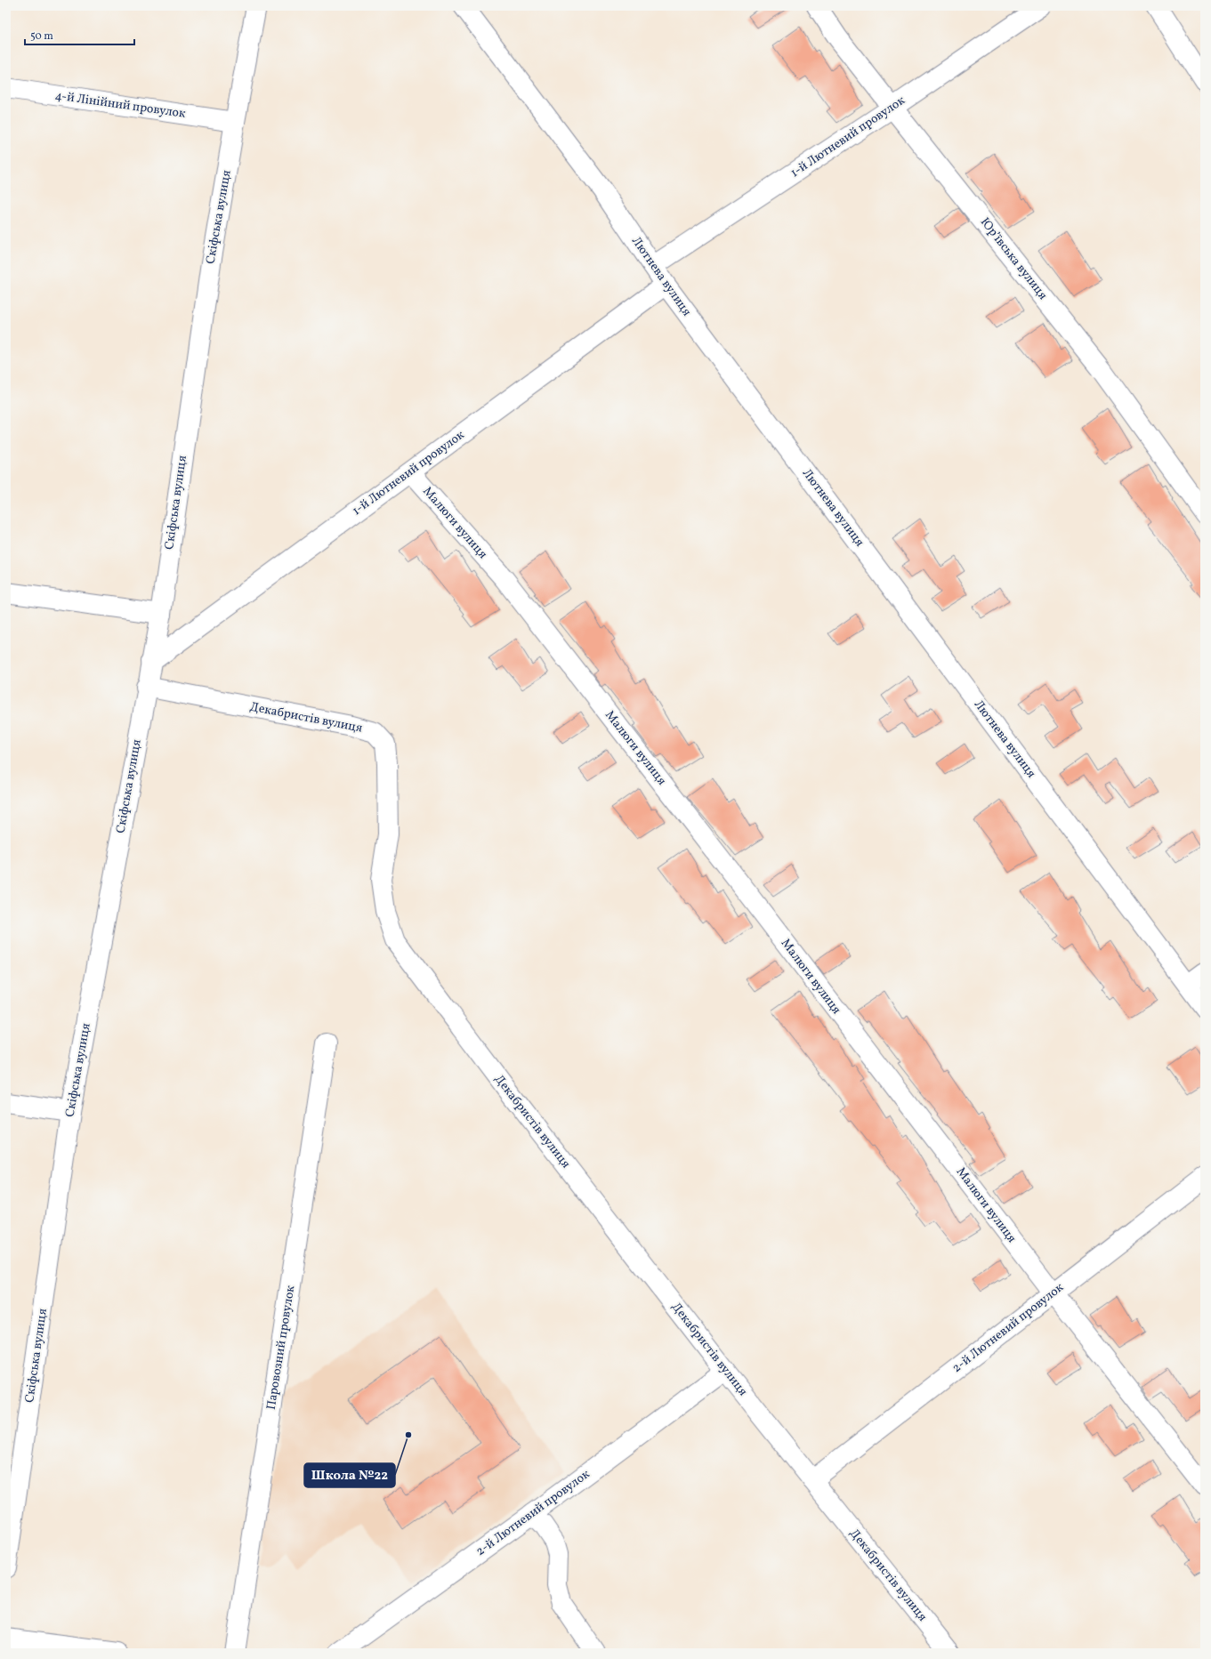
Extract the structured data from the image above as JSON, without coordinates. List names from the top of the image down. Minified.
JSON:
{"streets":{"street":["4-й Лінійний провулок","1-й Лютневий провулок","Скіфська вулиця","Юр’ївська вулиця","Лютнева вулиця","Малюги вулиця","Декабристів вулиця","2-й Лютневий провулок","Паровозний провулок"]},"crossings":[["4-й Лінійний провулок","Скіфська вулиця"],["1-й Лютневий провулок","Скіфська вулиця"],["1-й Лютневий провулок","Юр’ївська вулиця"],["1-й Лютневий провулок","Лютнева вулиця"],["1-й Лютневий провулок","Малюги вулиця"],["Скіфська вулиця","Декабристів вулиця"],["Малюги вулиця","2-й Лютневий провулок"],["Декабристів вулиця","2-й Лютневий провулок"]],"places":["Школа №22"],"scale_bar":"50 m"}
